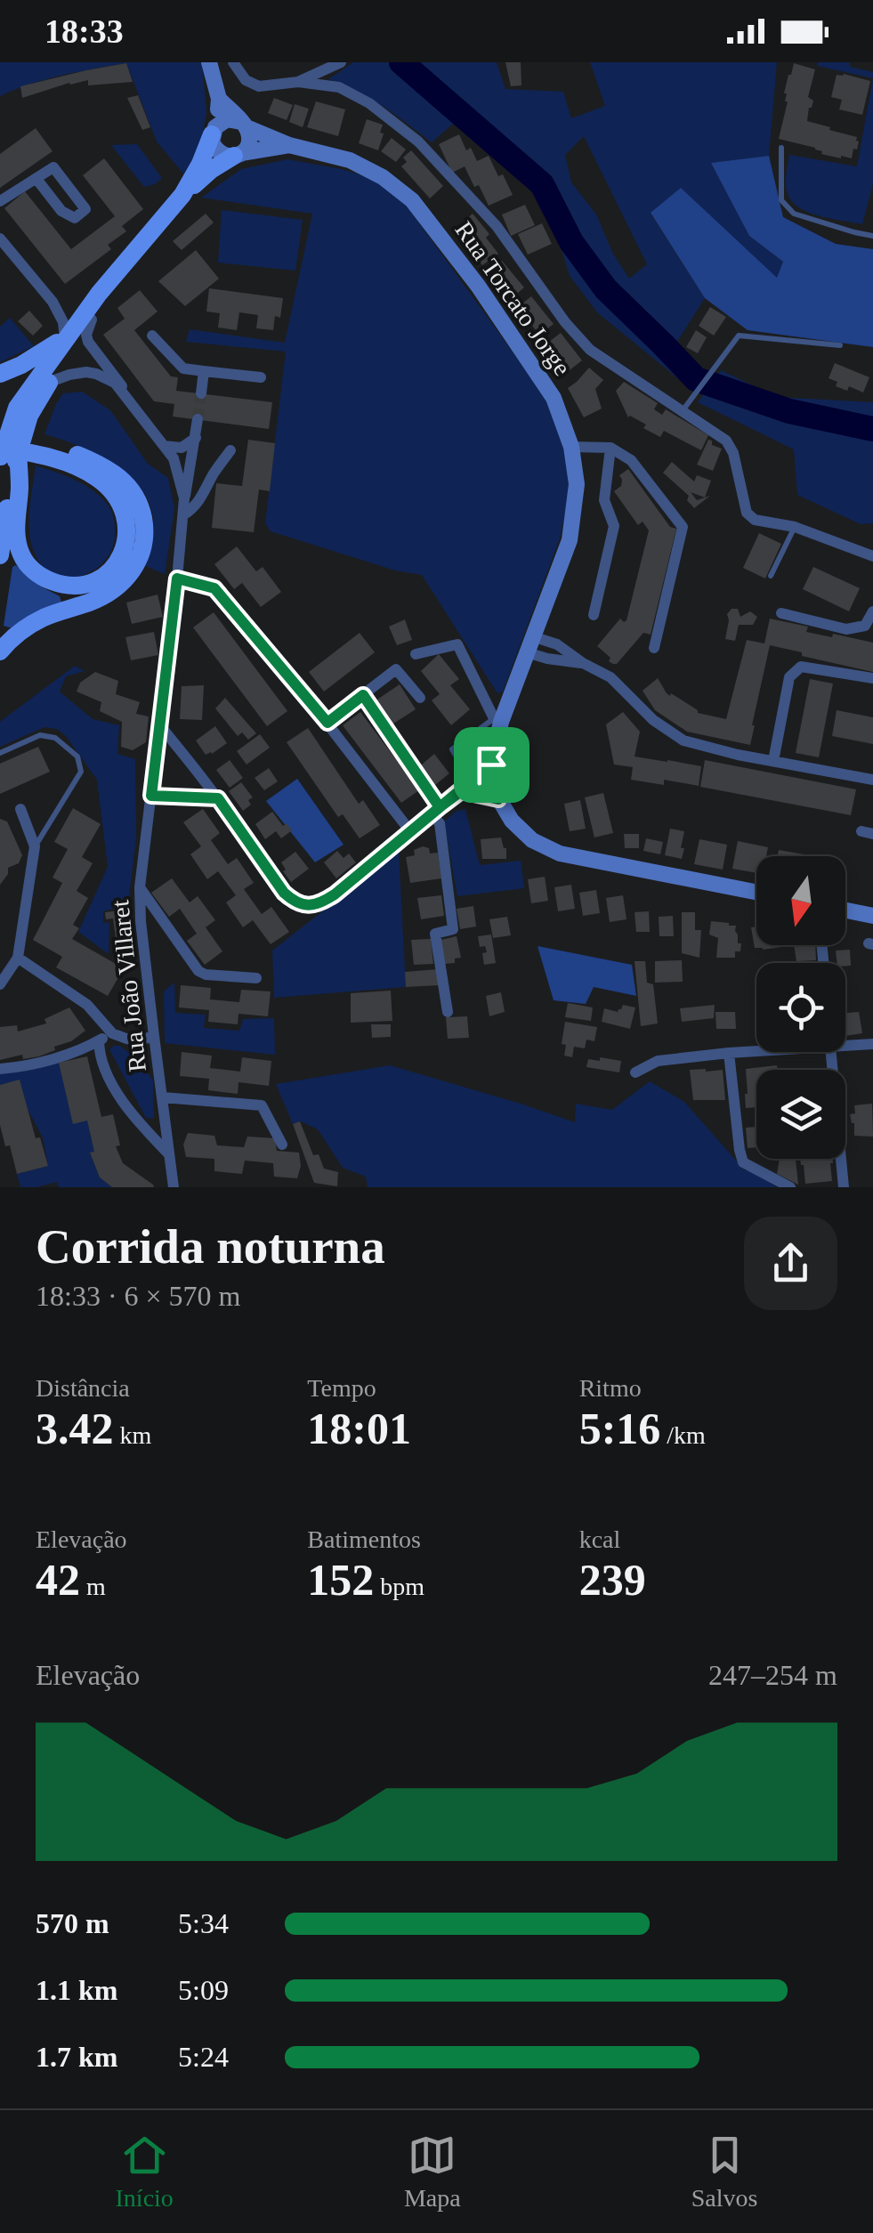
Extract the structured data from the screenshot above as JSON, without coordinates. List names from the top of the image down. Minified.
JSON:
{"streets":{"main road":["Rua Torcato Jorge"],"street":["Rua João Villaret"]},"north":"bottom","page":{"status":"18:33","heading":["Corrida noturna","18:33 · 6 × 570 m"],"stats":[["Distância","3.42 km"],["Tempo","18:01"],["Ritmo","5:16 /km"],["Elevação","42 m"],["Batimentos","152 bpm"],["kcal","239"]],"chart":["Elevação","247–254 m"],"list":[{"name":"570 m","note":"5:34"},{"name":"1.1 km","note":"5:09"},{"name":"1.7 km","note":"5:24"}],"tabs":["Início","Mapa","Salvos"]}}
